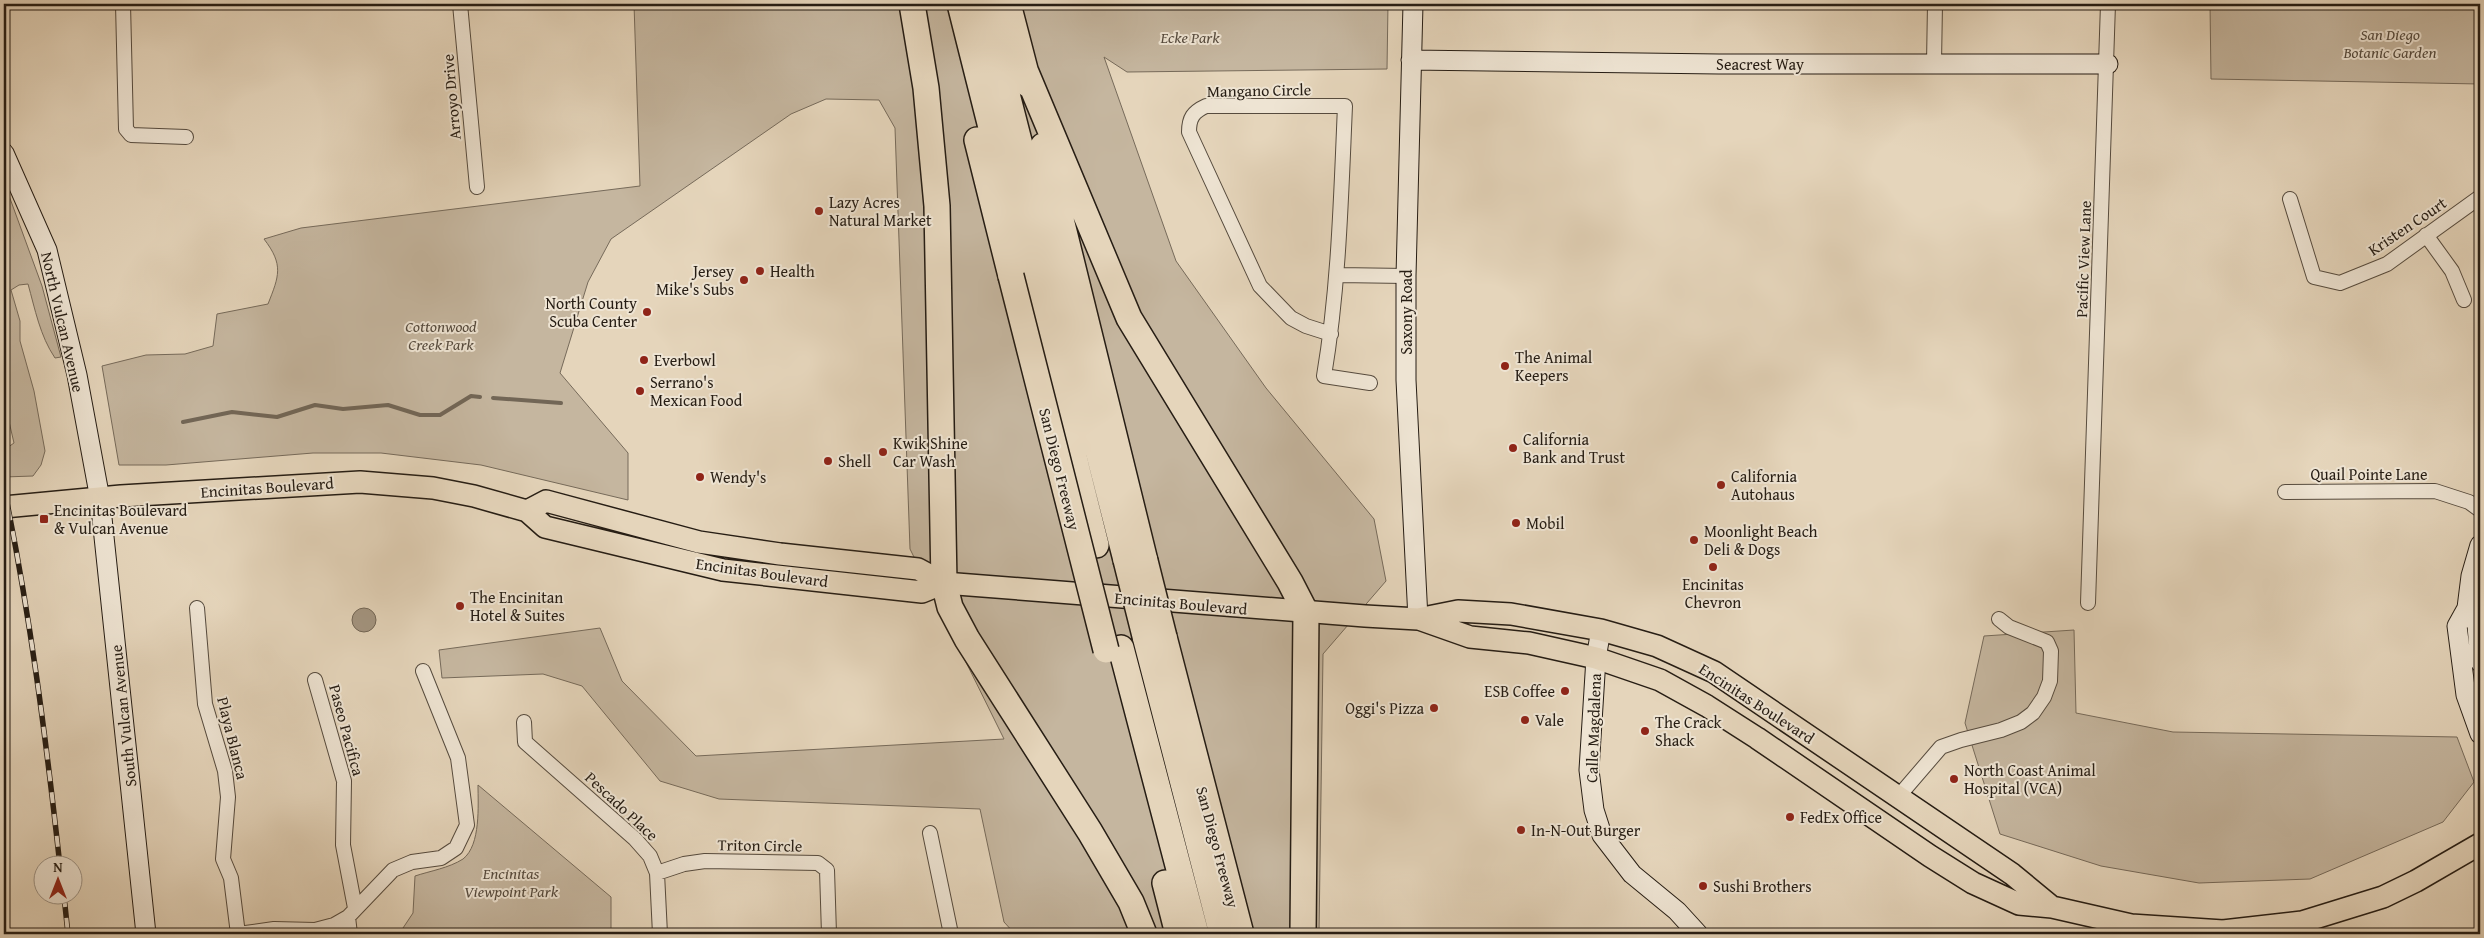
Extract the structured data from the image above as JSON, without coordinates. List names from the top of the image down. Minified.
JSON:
{"streets":{"highway":["San Diego Freeway"],"main road":["Encinitas Boulevard"],"street":["Seacrest Way","Mangano Circle","Arroyo Drive","Kristen Court","Pacific View Lane","Saxony Road","North Vulcan Avenue","Quail Pointe Lane","South Vulcan Avenue","Calle Magdalena","Paseo Pacifica","Playa Blanca","Pescado Place","Triton Circle"]},"crossings":[["Seacrest Way","Pacific View Lane"],["Seacrest Way","Saxony Road"],["Saxony Road","Encinitas Boulevard"],["North Vulcan Avenue","Encinitas Boulevard"],["North Vulcan Avenue","South Vulcan Avenue"],["Encinitas Boulevard","South Vulcan Avenue"],["Encinitas Boulevard","Calle Magdalena"],["Pescado Place","Triton Circle"]],"parks":["San Diego Botanic Garden","Ecke Park","Cottonwood Creek Park","Encinitas Viewpoint Park"],"places":{"other":["Lazy Acres Natural Market","Health","Jersey Mike's Subs","North County Scuba Center","Everbowl","The Animal Keepers","Serrano's Mexican Food","California Bank and Trust","Kwik Shine Car Wash","Shell","Wendy's","California Autohaus","Mobil","Moonlight Beach Deli & Dogs","Encinitas Chevron","The Encinitan Hotel & Suites","ESB Coffee","Oggi's Pizza","Vale","The Crack Shack","North Coast Animal Hospital (VCA)","FedEx Office","In-N-Out Burger","Sushi Brothers"],"transit":["Encinitas Boulevard & Vulcan Avenue"]},"north":"top"}
